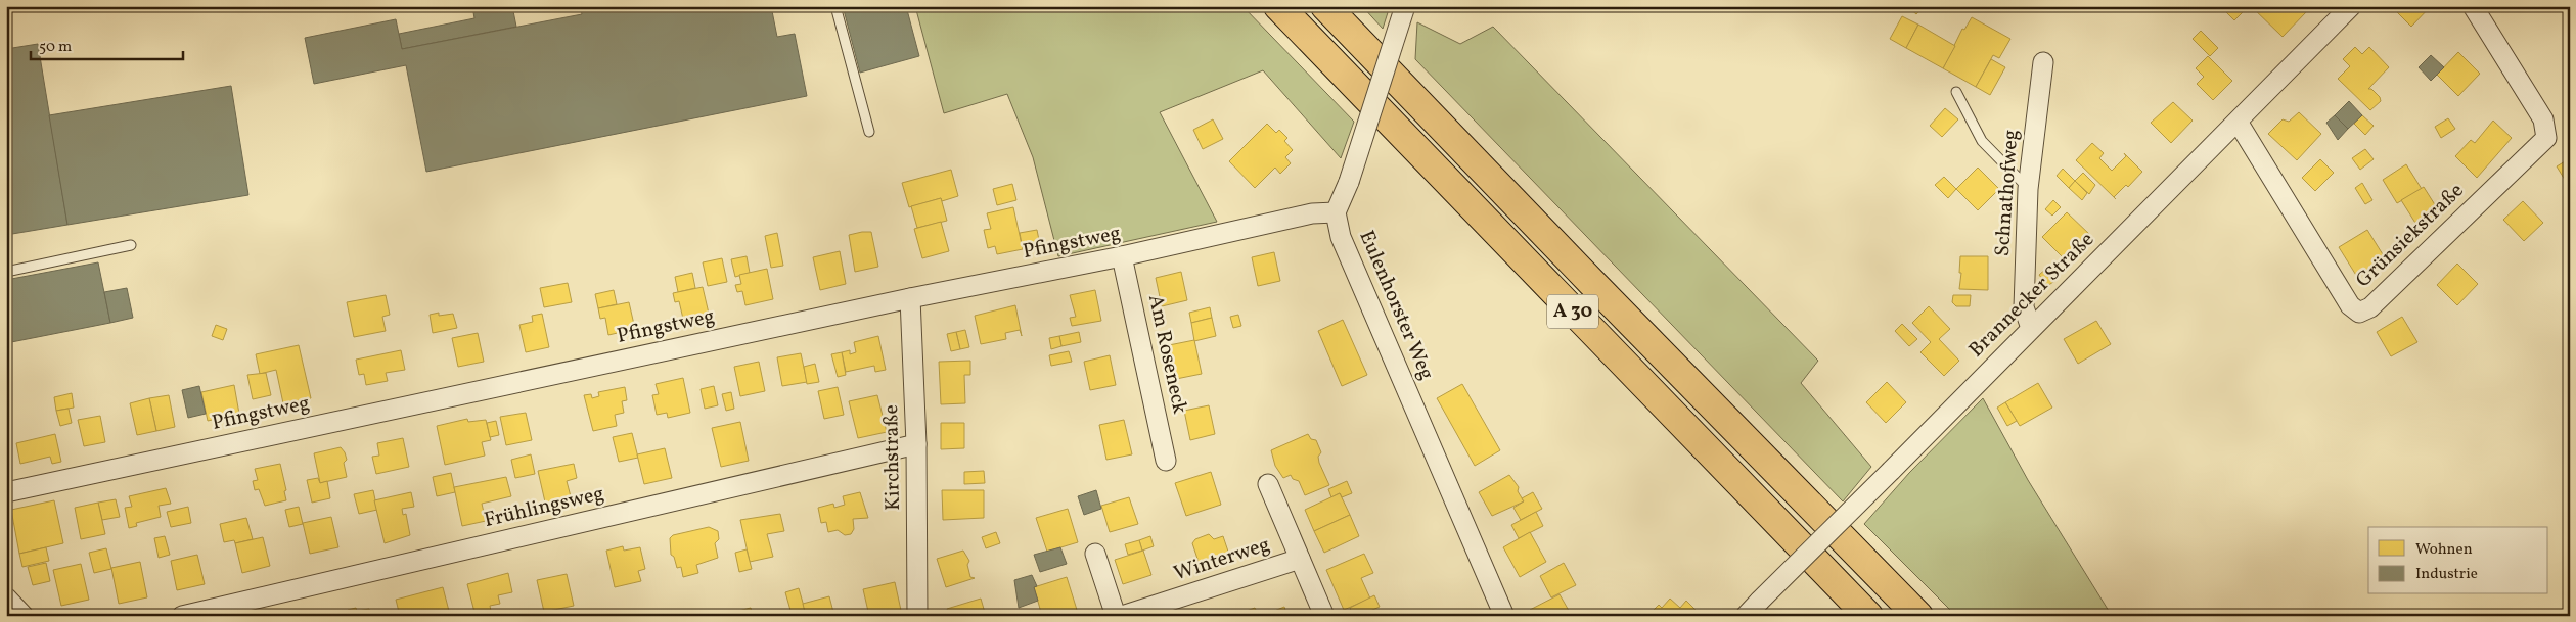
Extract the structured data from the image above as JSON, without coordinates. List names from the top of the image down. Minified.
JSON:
{"streets":{"highway":["A 30"],"street":["Schnathofweg","Grünsiekstraße","Pfingstweg","Brannecker Straße","Eulenhorster Weg","Am Roseneck","Kirchstraße","Frühlingsweg","Winterweg"]},"crossings":[["Schnathofweg","Brannecker Straße"],["Grünsiekstraße","Brannecker Straße"],["Pfingstweg","Eulenhorster Weg"],["Pfingstweg","Am Roseneck"],["Pfingstweg","Kirchstraße"],["Kirchstraße","Frühlingsweg"]],"legend":["Wohnen","Industrie"],"scale_bar":"50 m"}
